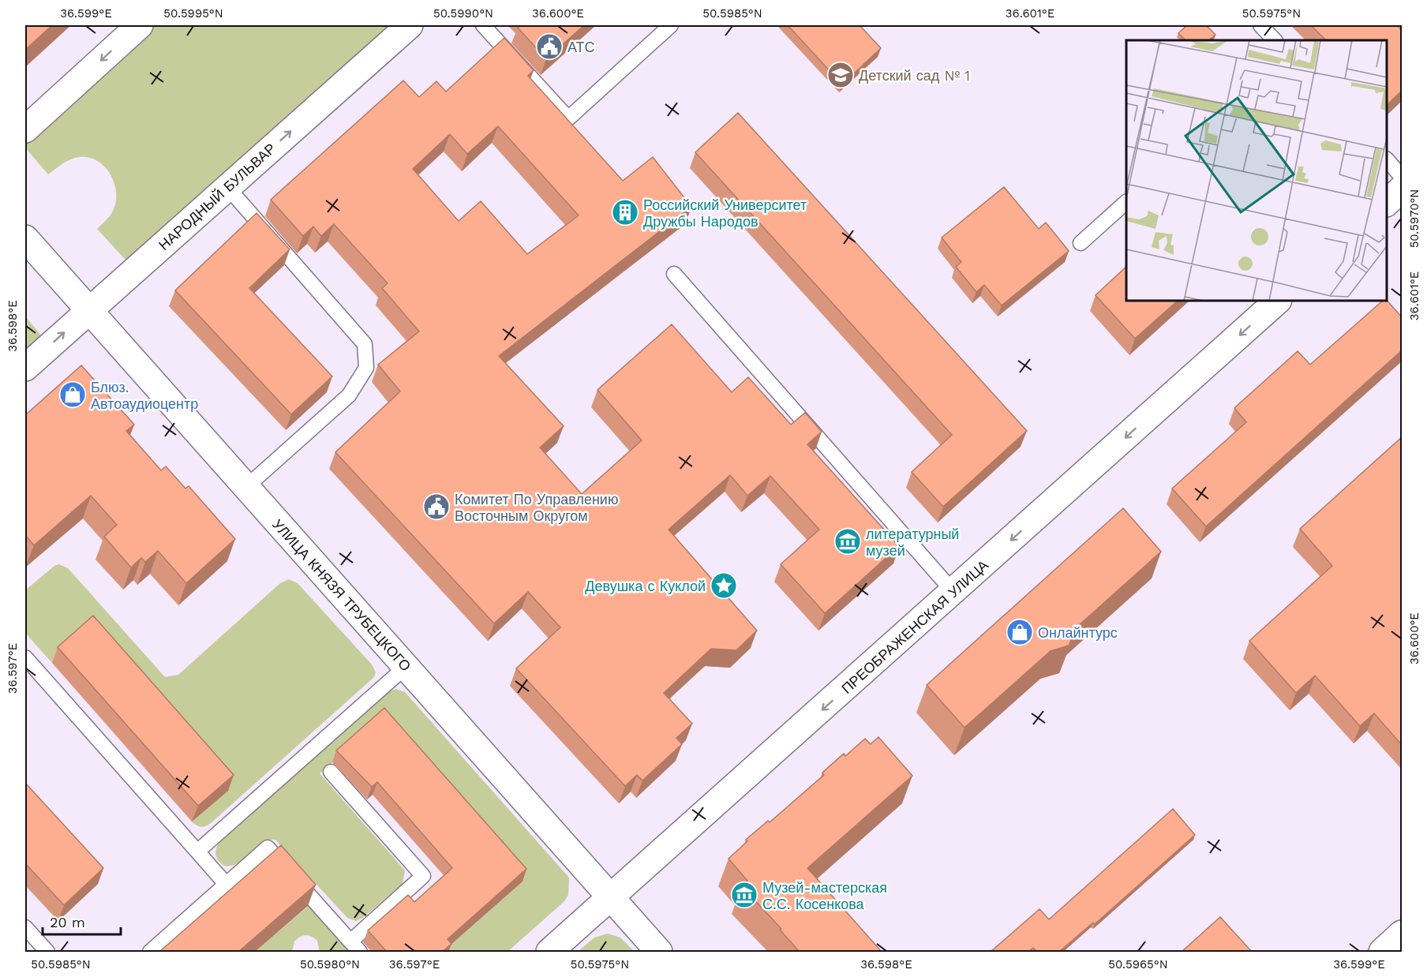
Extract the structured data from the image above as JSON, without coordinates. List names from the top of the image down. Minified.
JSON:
{"streets":{"street":["НАРОДНЫЙ БУЛЬВАР","УЛИЦА КНЯЗЯ ТРУБЕЦКОГО","ПРЕОБРАЖЕНСКАЯ УЛИЦА"]},"crossings":[["НАРОДНЫЙ БУЛЬВАР","УЛИЦА КНЯЗЯ ТРУБЕЦКОГО"],["УЛИЦА КНЯЗЯ ТРУБЕЦКОГО","ПРЕОБРАЖЕНСКАЯ УЛИЦА"]],"one_way":["НАРОДНЫЙ БУЛЬВАР","ПРЕОБРАЖЕНСКАЯ УЛИЦА"],"places":{"public building":["АТС","Комитет По Управлению Восточным Округом"],"school or university":["Детский сад № 1"],"building":["Российский Университет Дружбы Народов"],"shop":["Блюз. Автоаудиоцентр","Онлайнтурс"],"museum":["литературный музей","Музей-мастерская С.С. Косенкова"],"place":["Девушка с Куклой"]},"scale_bar":"20 m","coordinates":["36.599°E","50.5995°N","50.5990°N","36.600°E","50.5985°N","36.601°E","50.5975°N","50.5970°N","36.598°E","36.597°E","50.5980°N","50.5965°N"]}
